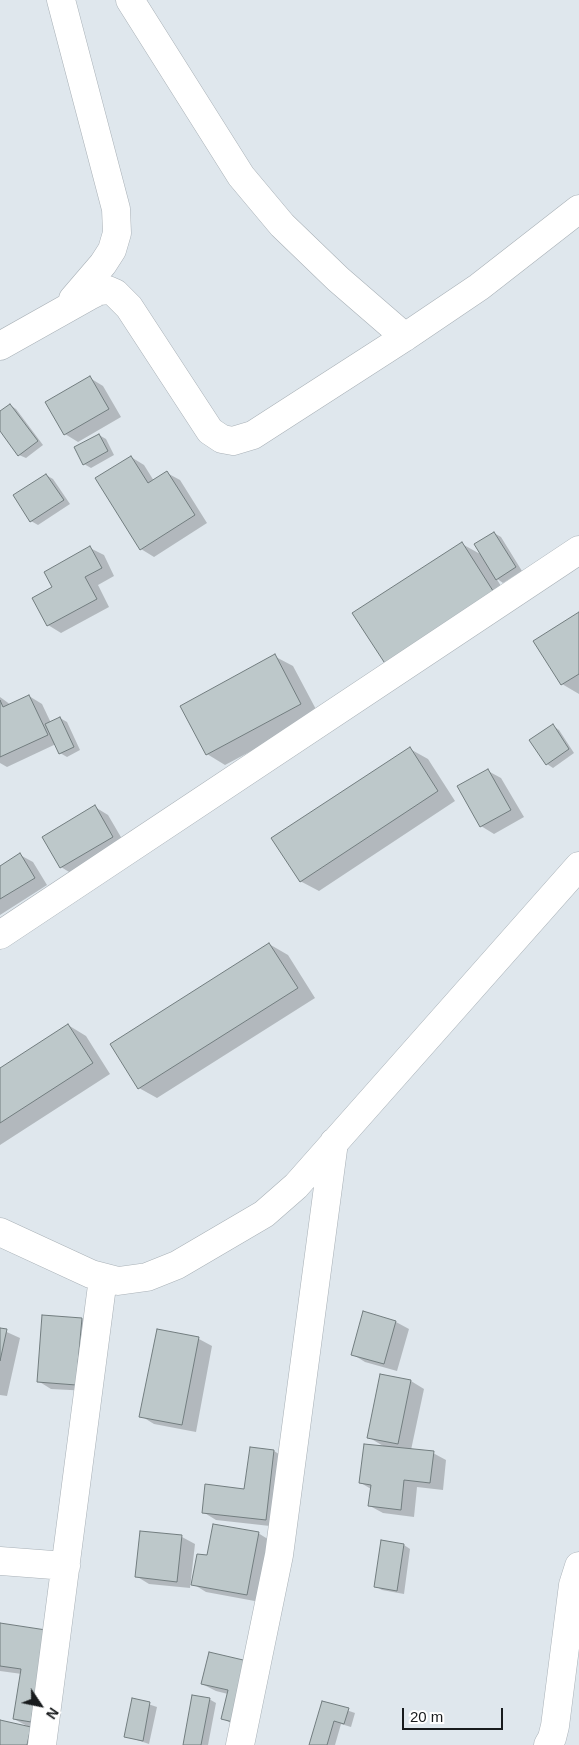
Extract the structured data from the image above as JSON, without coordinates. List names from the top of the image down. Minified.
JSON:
{"scale_bar":"20 m","north":"bottom right"}
